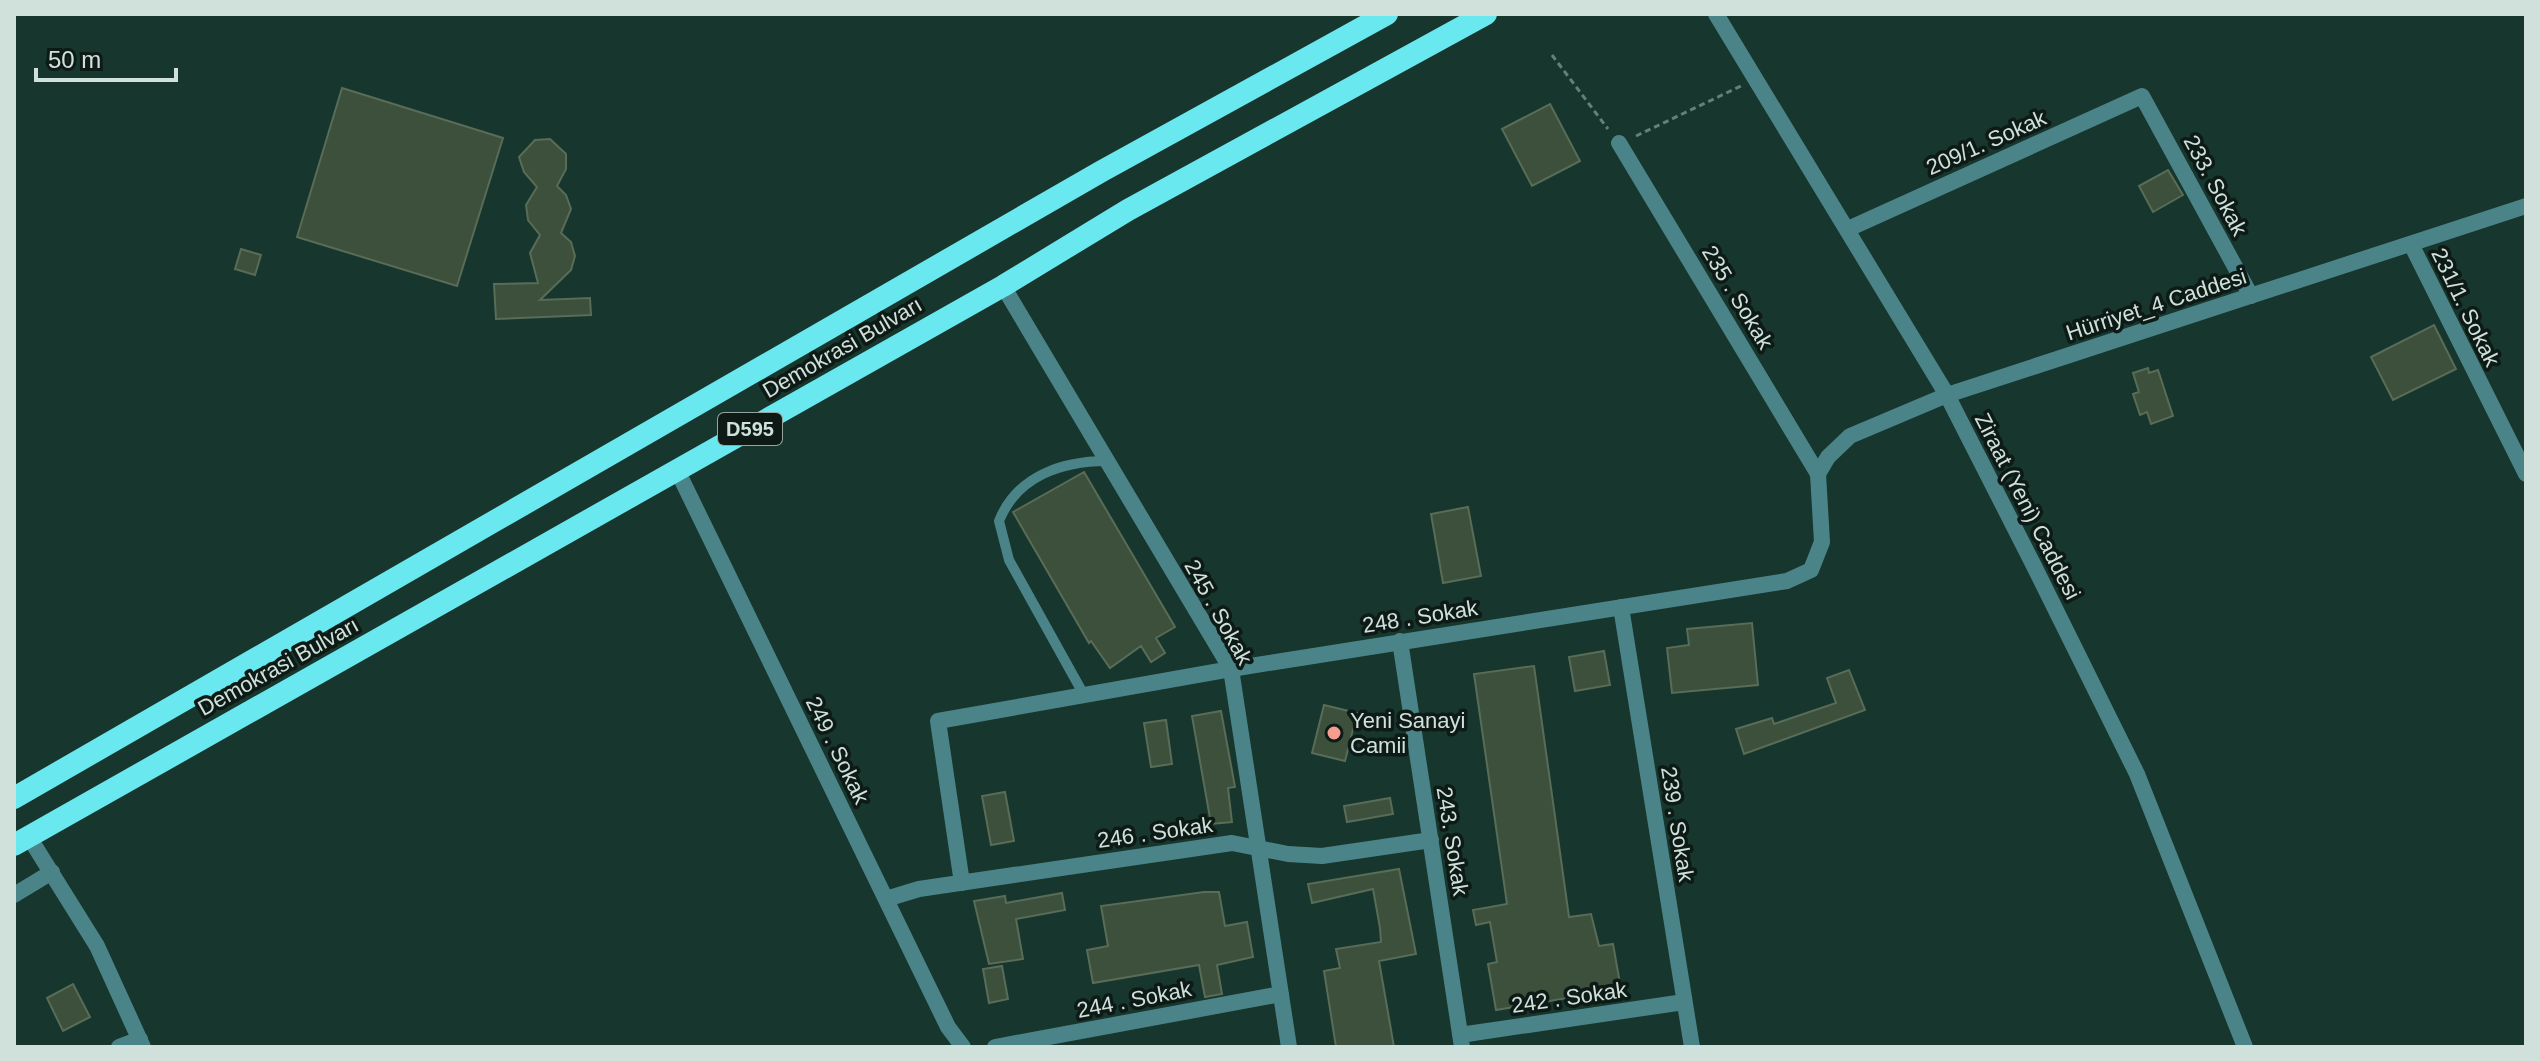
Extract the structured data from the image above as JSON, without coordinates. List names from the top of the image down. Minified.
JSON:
{"streets":{"highway":["Demokrasi Bulvarı","D595"],"street":["209/1. Sokak","233. Sokak","235 . Sokak","Hürriyet_4 Caddesi","231/1. Sokak","Ziraat (Yeni) Caddesi","245 . Sokak","248 . Sokak","249 . Sokak","239 . Sokak","246 . Sokak","243. Sokak","242 . Sokak","244 . Sokak"]},"crossings":[["209/1. Sokak","233. Sokak"],["209/1. Sokak","Ziraat (Yeni) Caddesi"],["233. Sokak","Hürriyet_4 Caddesi"],["235 . Sokak","Hürriyet_4 Caddesi"],["235 . Sokak","248 . Sokak"],["Hürriyet_4 Caddesi","231/1. Sokak"],["Hürriyet_4 Caddesi","Ziraat (Yeni) Caddesi"],["Hürriyet_4 Caddesi","248 . Sokak"],["Demokrasi Bulvarı","245 . Sokak"],["Demokrasi Bulvarı","249 . Sokak"],["245 . Sokak","248 . Sokak"],["245 . Sokak","246 . Sokak"],["245 . Sokak","244 . Sokak"],["248 . Sokak","239 . Sokak"],["248 . Sokak","246 . Sokak"],["248 . Sokak","243. Sokak"],["249 . Sokak","246 . Sokak"],["239 . Sokak","242 . Sokak"],["246 . Sokak","243. Sokak"],["243. Sokak","242 . Sokak"]],"places":["Yeni Sanayi Camii"],"scale_bar":"50 m"}
